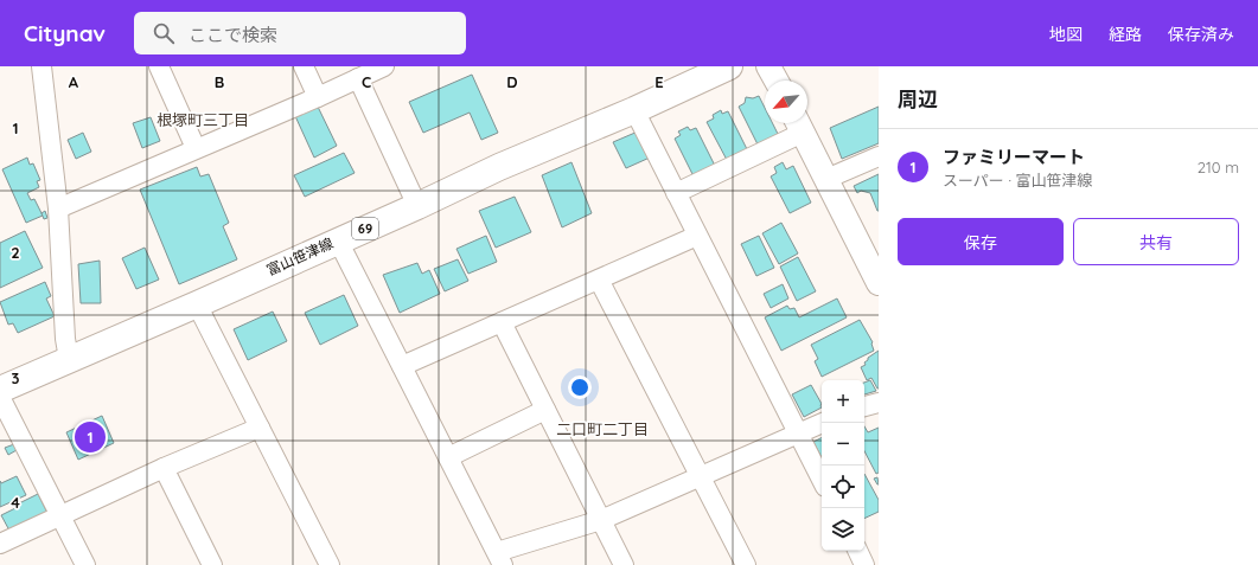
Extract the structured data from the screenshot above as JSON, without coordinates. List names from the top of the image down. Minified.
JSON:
{"streets":{"main road":["69","富山笹津線"]},"districts":["根塚町三丁目","二口町二丁目"],"north":"bottom left","page":{"header":"Citynav","search":"ここで検索","nav":["地図","経路","保存済み"],"heading":"周辺","list":[{"mark":"1","name":"ファミリーマート","note":"スーパー · 富山笹津線","value":"210 m"}],"buttons":["保存","共有"],"map_buttons":["+","−"],"pins":"1"},"grid":{"columns":["A","B","C","D","E"],"rows":["1","2","3","4"]}}
